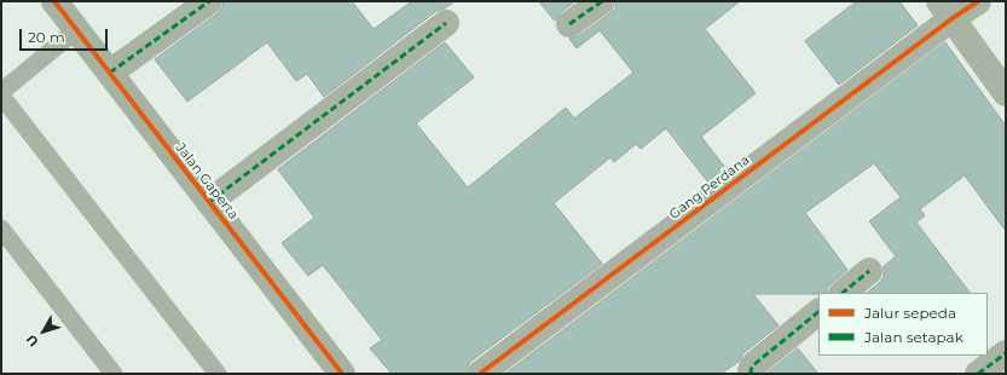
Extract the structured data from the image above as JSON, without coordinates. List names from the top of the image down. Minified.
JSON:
{"streets":{"street":["Jalan Gaperta","Gang Perdana"]},"legend":["Jalur sepeda","Jalan setapak"],"scale_bar":"20 m","north":"bottom left"}
